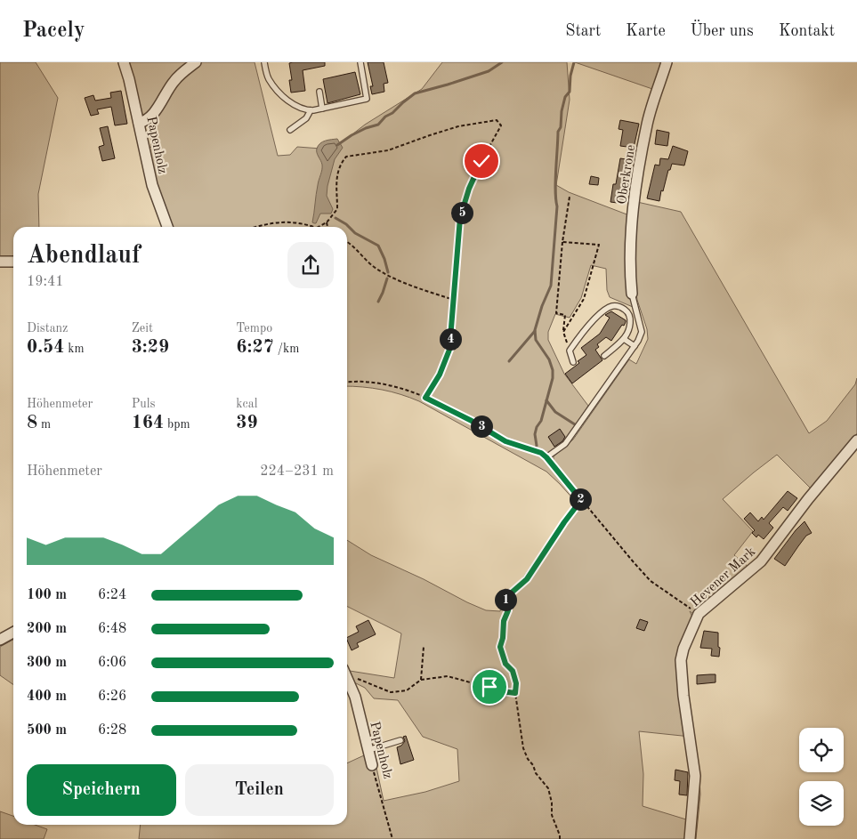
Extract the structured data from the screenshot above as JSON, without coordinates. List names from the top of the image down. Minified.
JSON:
{"streets":{"street":["Papenholz","Oberkrone","Hevener Mark"]},"page":{"header":"Pacely","nav":["Start","Karte","Über uns","Kontakt"],"pins":["5","4","3","2","1"],"heading":["Abendlauf","19:41"],"stats":[["Distanz","0.54 km"],["Zeit","3:29"],["Tempo","6:27 /km"],["Höhenmeter","8 m"],["Puls","164 bpm"],["kcal","39"]],"chart":["Höhenmeter","224–231 m"],"list":[{"name":"100 m","note":"6:24"},{"name":"200 m","note":"6:48"},{"name":"300 m","note":"6:06"},{"name":"400 m","note":"6:26"},{"name":"500 m","note":"6:28"}],"buttons":["Speichern","Teilen"]}}
